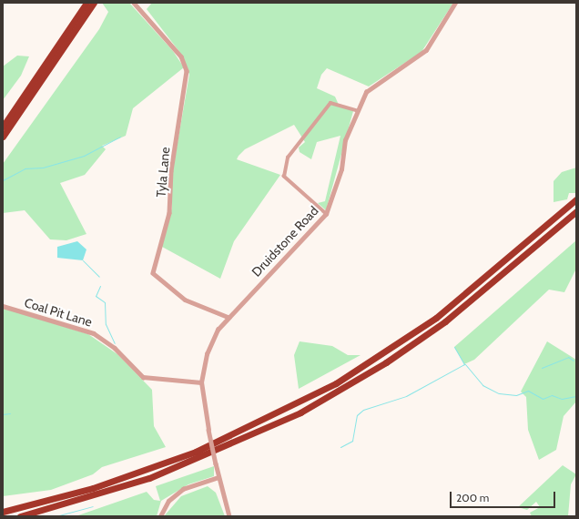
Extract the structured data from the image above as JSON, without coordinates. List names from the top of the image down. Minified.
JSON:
{"streets":{"street":["Tyla Lane","Druidstone Road","Coal Pit Lane"]},"crossings":[["Tyla Lane","Druidstone Road"],["Druidstone Road","Coal Pit Lane"]],"scale_bar":"200 m"}
